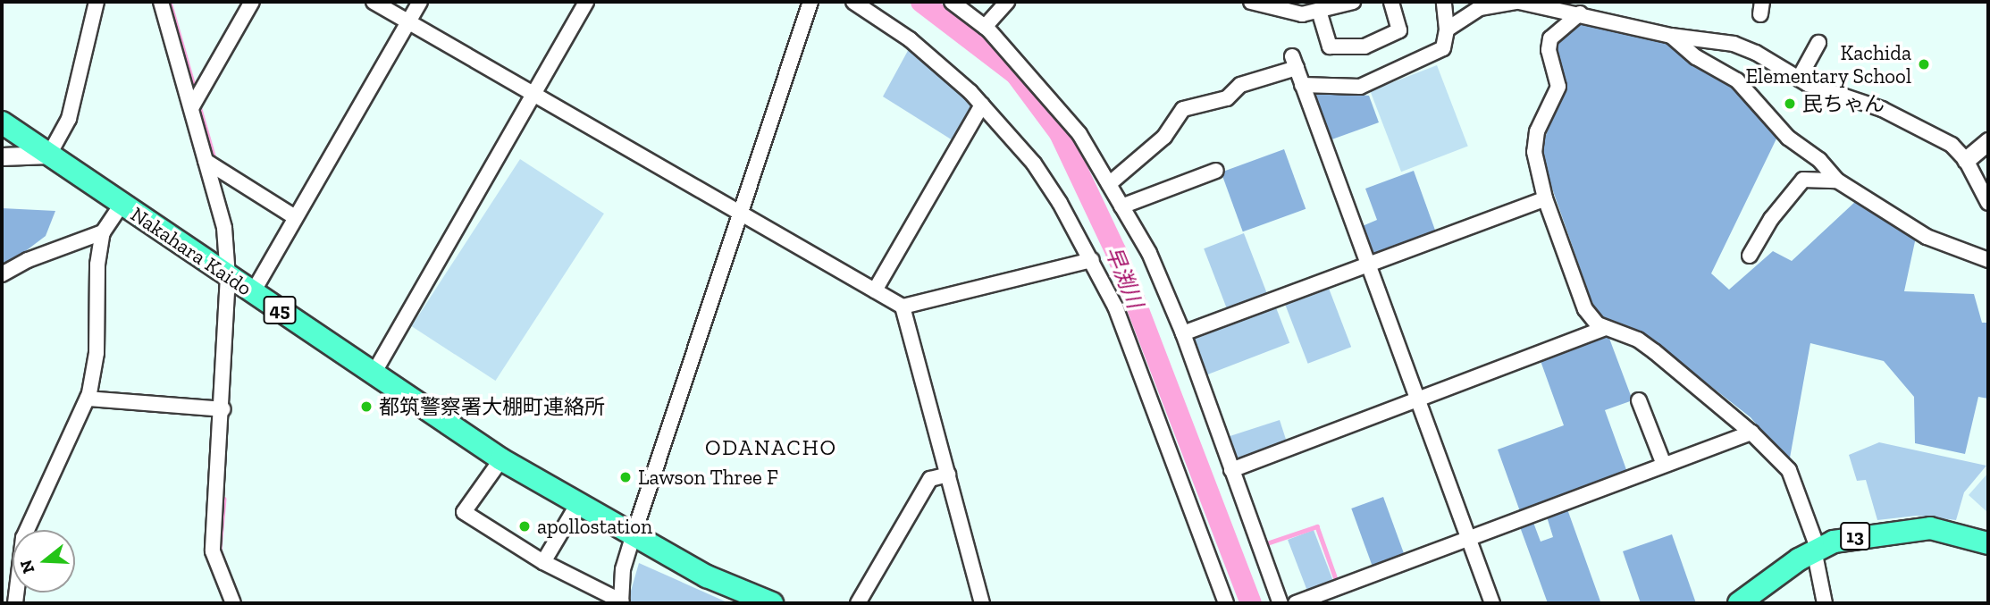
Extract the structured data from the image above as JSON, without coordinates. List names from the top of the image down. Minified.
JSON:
{"streets":{"main road":["Nakahara Kaido","45","13"]},"districts":["ODANACHO"],"water":["早渕川"],"places":["Kachida Elementary School","民ちゃん","都筑警察署大棚町連絡所","Lawson Three F","apollostation"],"north":"left"}
